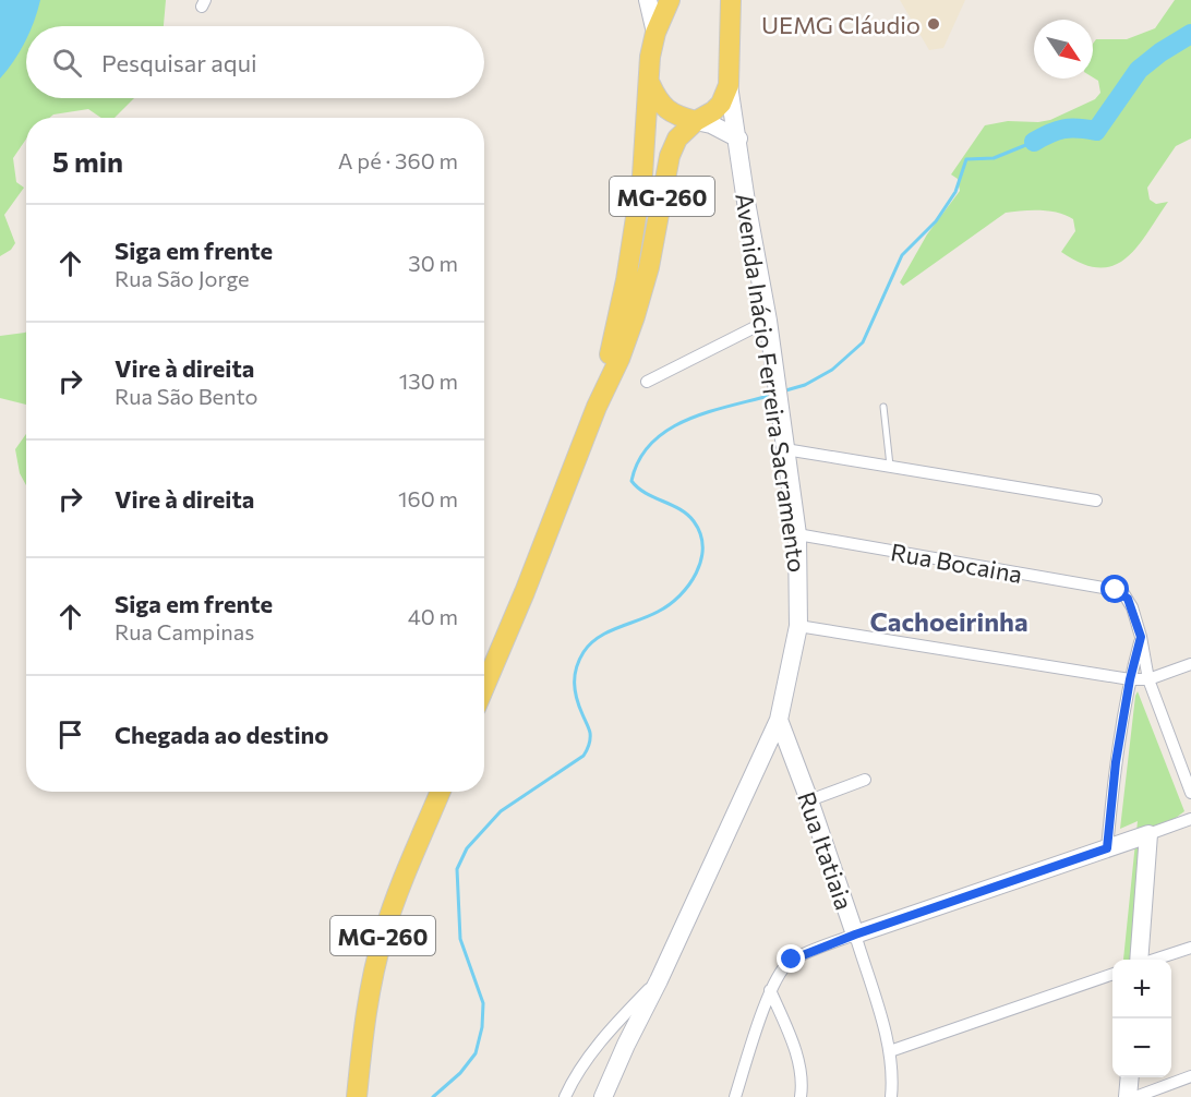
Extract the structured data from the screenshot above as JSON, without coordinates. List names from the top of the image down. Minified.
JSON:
{"streets":{"main road":["MG-260","Avenida Inácio Ferreira Sacramento","Rua Itatiaia"],"street":["Rua Bocaina"]},"crossings":[["MG-260","Avenida Inácio Ferreira Sacramento"],["Avenida Inácio Ferreira Sacramento","Rua Bocaina"],["Avenida Inácio Ferreira Sacramento","Rua Itatiaia"]],"districts":["Cachoeirinha"],"places":["UEMG Cláudio"],"north":"bottom right","page":{"search":"Pesquisar aqui","heading":["5 min","A pé · 360 m"],"list":[["Siga em frente","Rua São Jorge","30 m"],["Vire à direita","Rua São Bento","130 m"],["Vire à direita","160 m"],["Siga em frente","Rua Campinas","40 m"],"Chegada ao destino"],"map_buttons":["+","−"]}}
